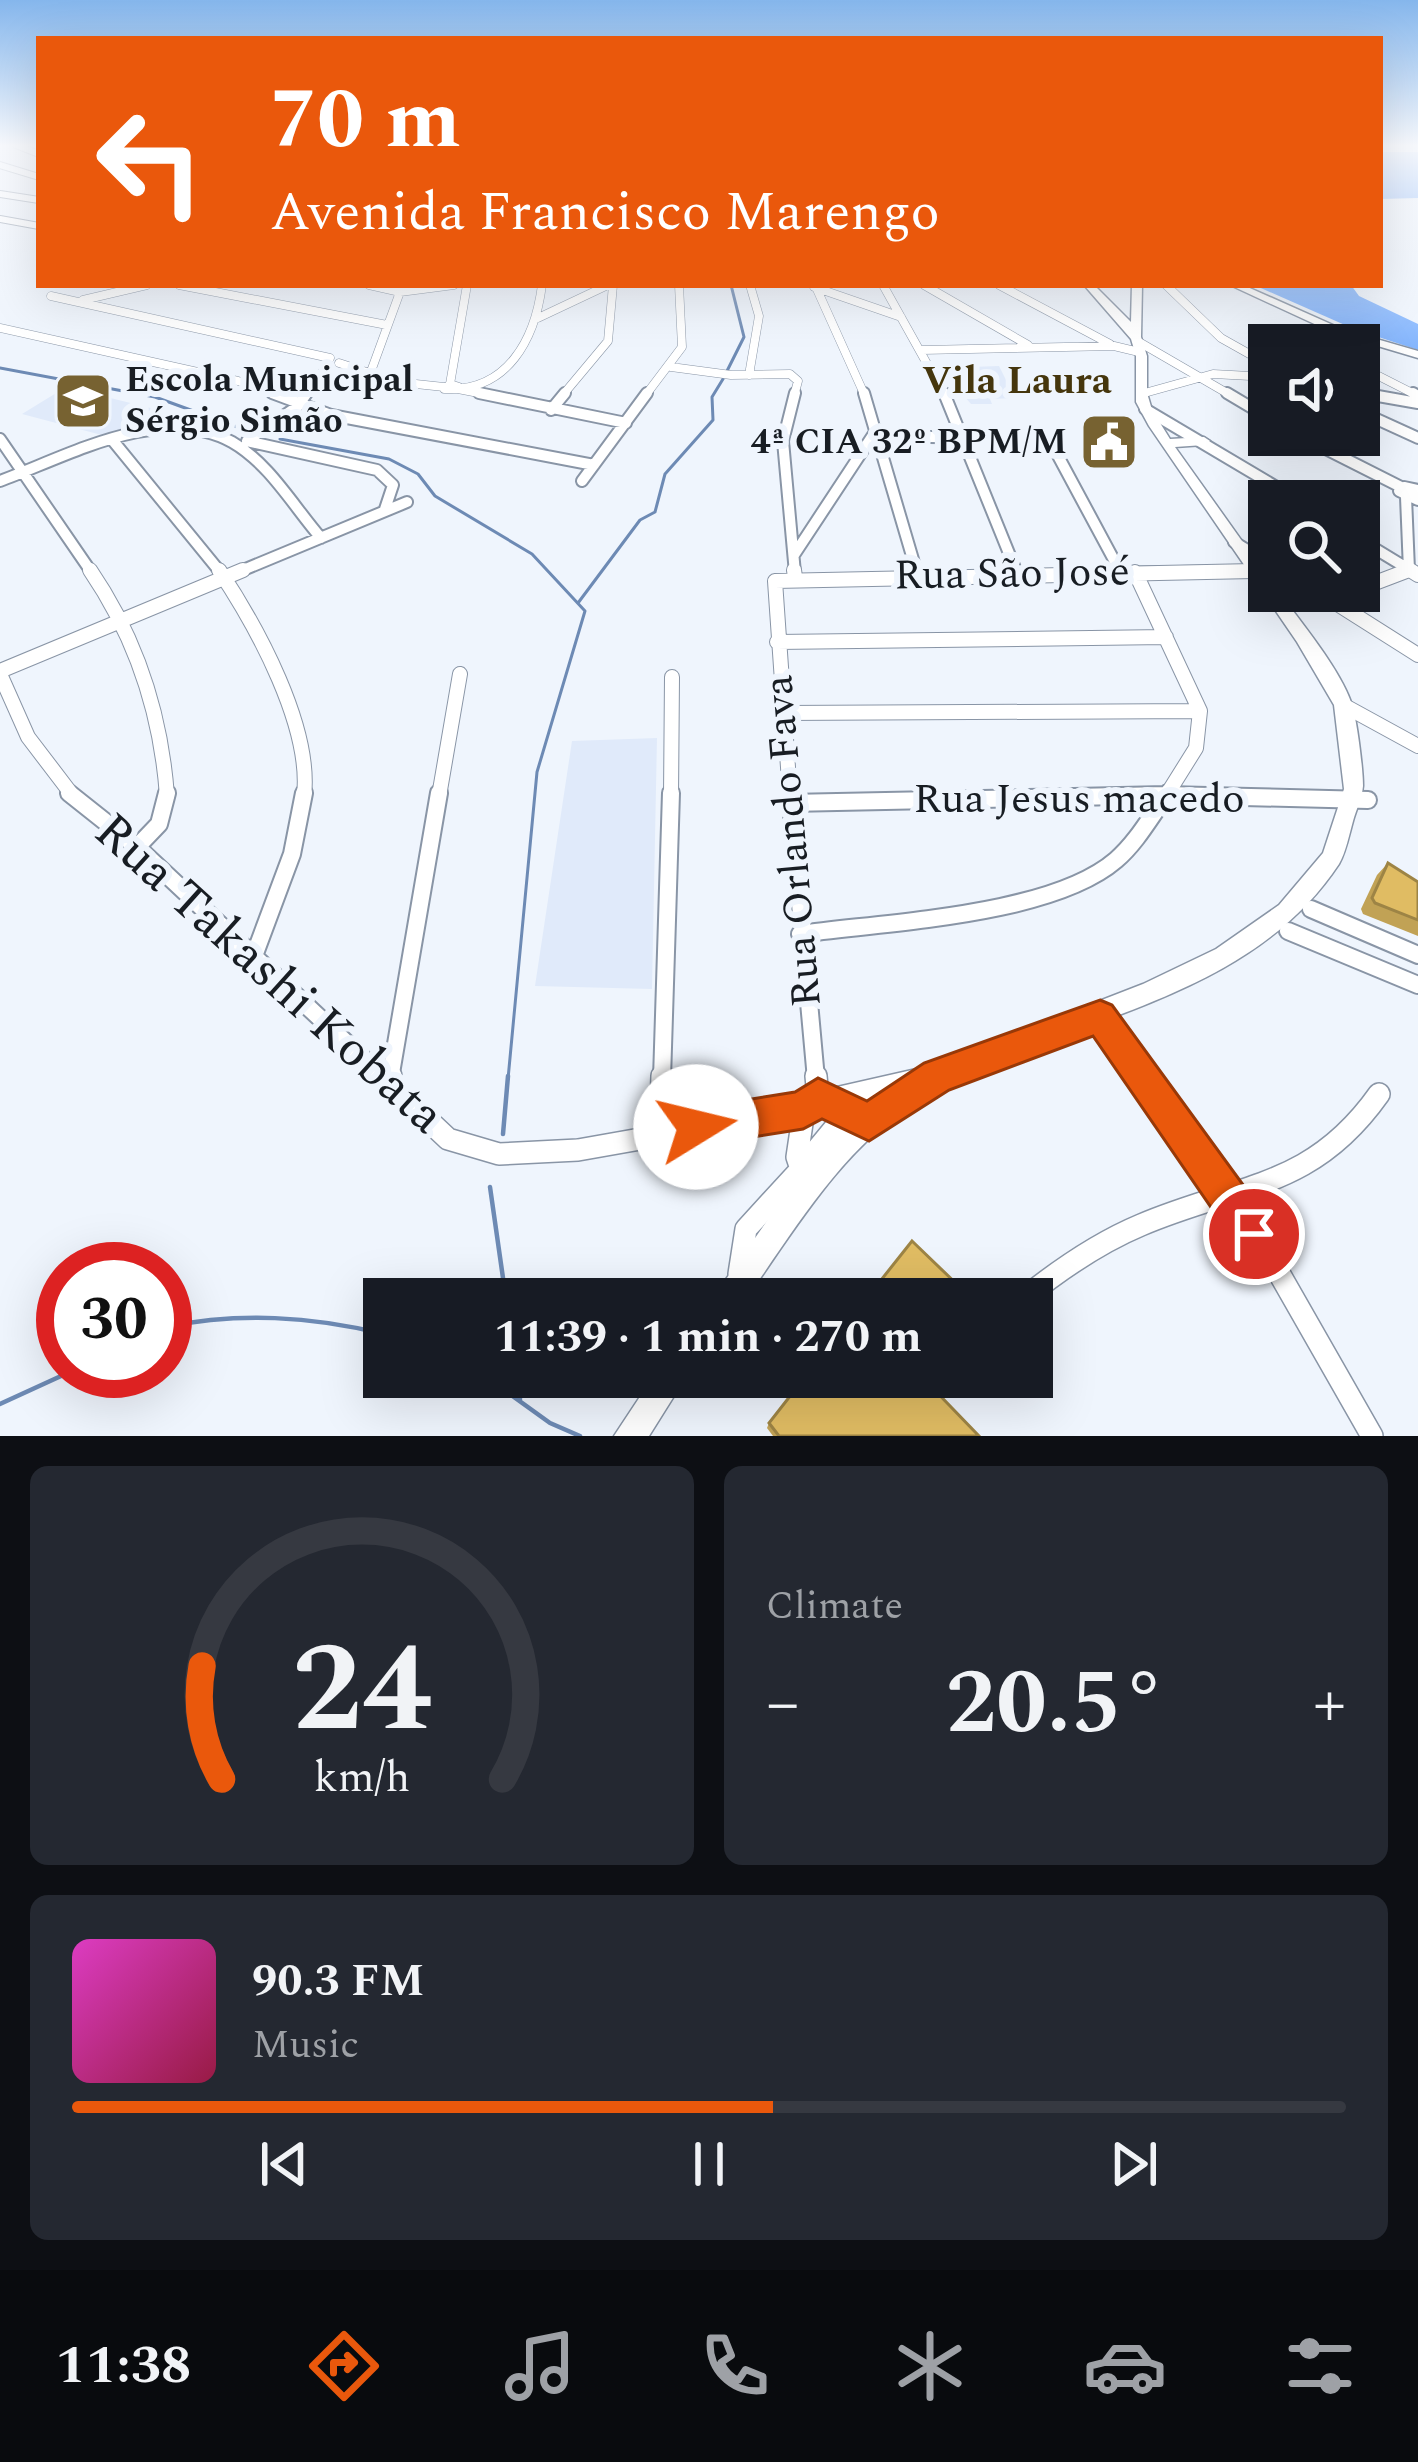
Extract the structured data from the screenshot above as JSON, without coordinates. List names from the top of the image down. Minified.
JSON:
{"streets":{"street":["Rua São José","Rua Jesus macedo","Rua Orlando Fava","Rua Takashi Kobata"]},"crossings":[["Rua São José","Rua Orlando Fava"],["Rua Jesus macedo","Rua Orlando Fava"],["Rua Orlando Fava","Rua Takashi Kobata"]],"districts":["Vila Laura"],"places":{"school or university":["Escola Municipal Sérgio Simão"],"public building":["4ª CIA 32º BPM/M"]},"page":{"turn":["70 m","Avenida Francisco Marengo"],"limit":"30","trip":"11:39 · 1 min · 270 m","tile":"Climate","heat":["−","20.5°","+"],"song":["90.3 FM","Music"],"tabs":"11:38","gauge":["24","km/h"]}}
